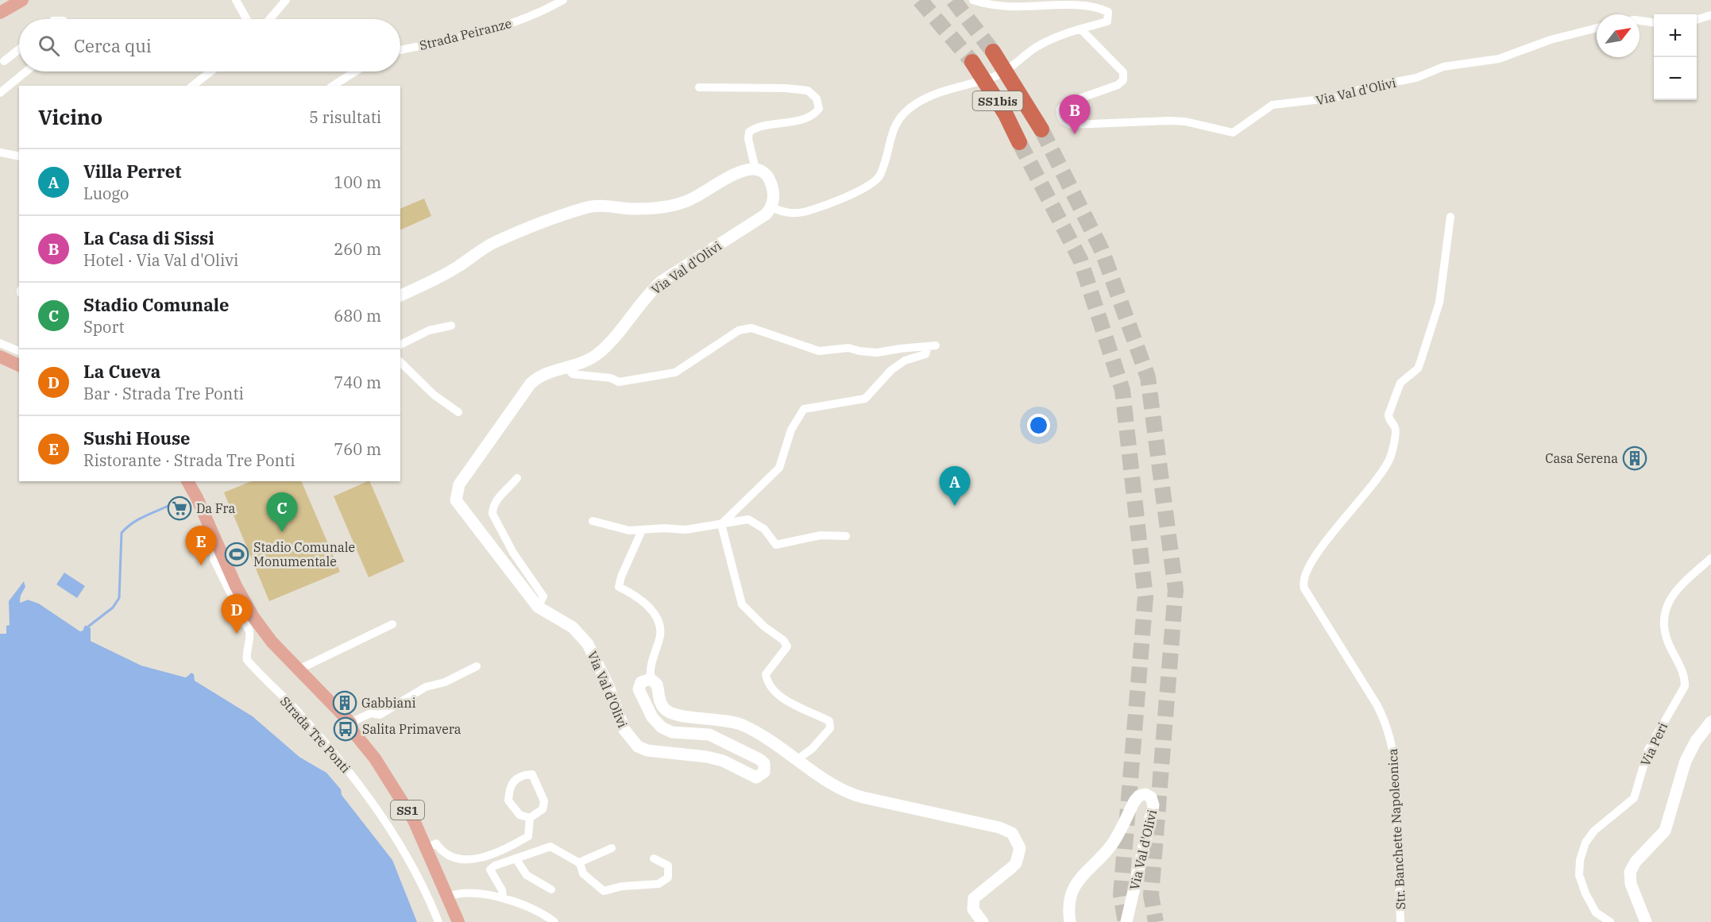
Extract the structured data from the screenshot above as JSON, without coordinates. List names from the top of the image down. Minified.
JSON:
{"streets":{"highway":["SS1bis"],"main road":["SS1"],"street":["Strada Peiranze","Via Val d'Olivi","Strada Tre Ponti","Via Peri","Str. Banchette Napoleonica"]},"crossings":[["Strada Tre Ponti","SS1"]],"places":{"building":["Casa Serena","Gabbiani"],"supermarket":["Da Fra"],"sports":["Stadio Comunale Monumentale"],"bus stop":["Salita Primavera"]},"north":"top right","page":{"map_buttons":["+","−"],"search":"Cerca qui","heading":["Vicino","5 risultati"],"pins":["B","A","C","E","D"],"list":[{"mark":"A","name":"Villa Perret","note":"Luogo","value":"100 m"},{"mark":"B","name":"La Casa di Sissi","note":"Hotel · Via Val d'Olivi","value":"260 m"},{"mark":"C","name":"Stadio Comunale","note":"Sport","value":"680 m"},{"mark":"D","name":"La Cueva","note":"Bar · Strada Tre Ponti","value":"740 m"},{"mark":"E","name":"Sushi House","note":"Ristorante · Strada Tre Ponti","value":"760 m"}]}}
